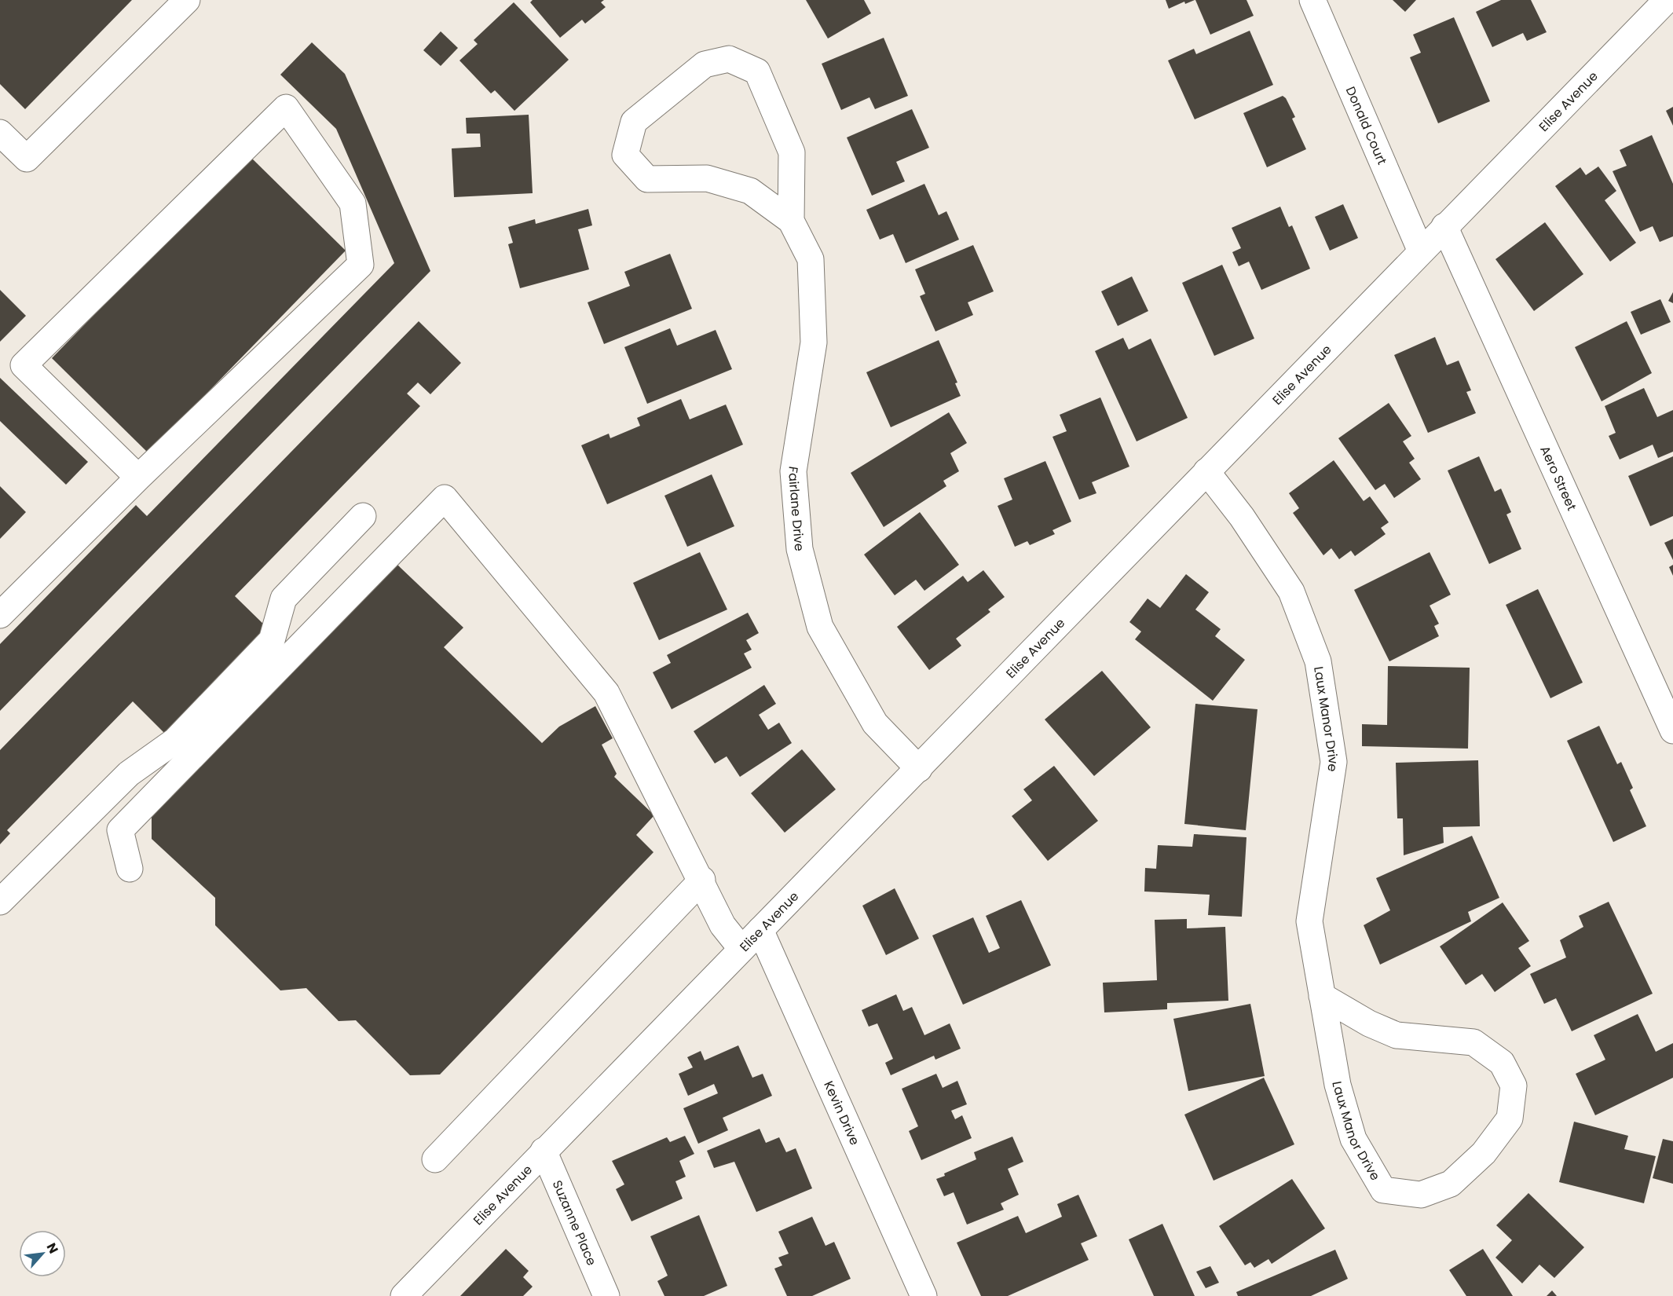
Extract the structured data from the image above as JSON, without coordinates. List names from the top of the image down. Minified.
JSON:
{"streets":{"street":["Elise Avenue","Donald Court","Aero Street","Fairlane Drive","Laux Manor Drive","Kevin Drive","Suzanne Place"]},"crossings":[["Elise Avenue","Donald Court"],["Elise Avenue","Aero Street"],["Elise Avenue","Fairlane Drive"],["Elise Avenue","Laux Manor Drive"],["Elise Avenue","Kevin Drive"],["Elise Avenue","Suzanne Place"]],"north":"top right"}
